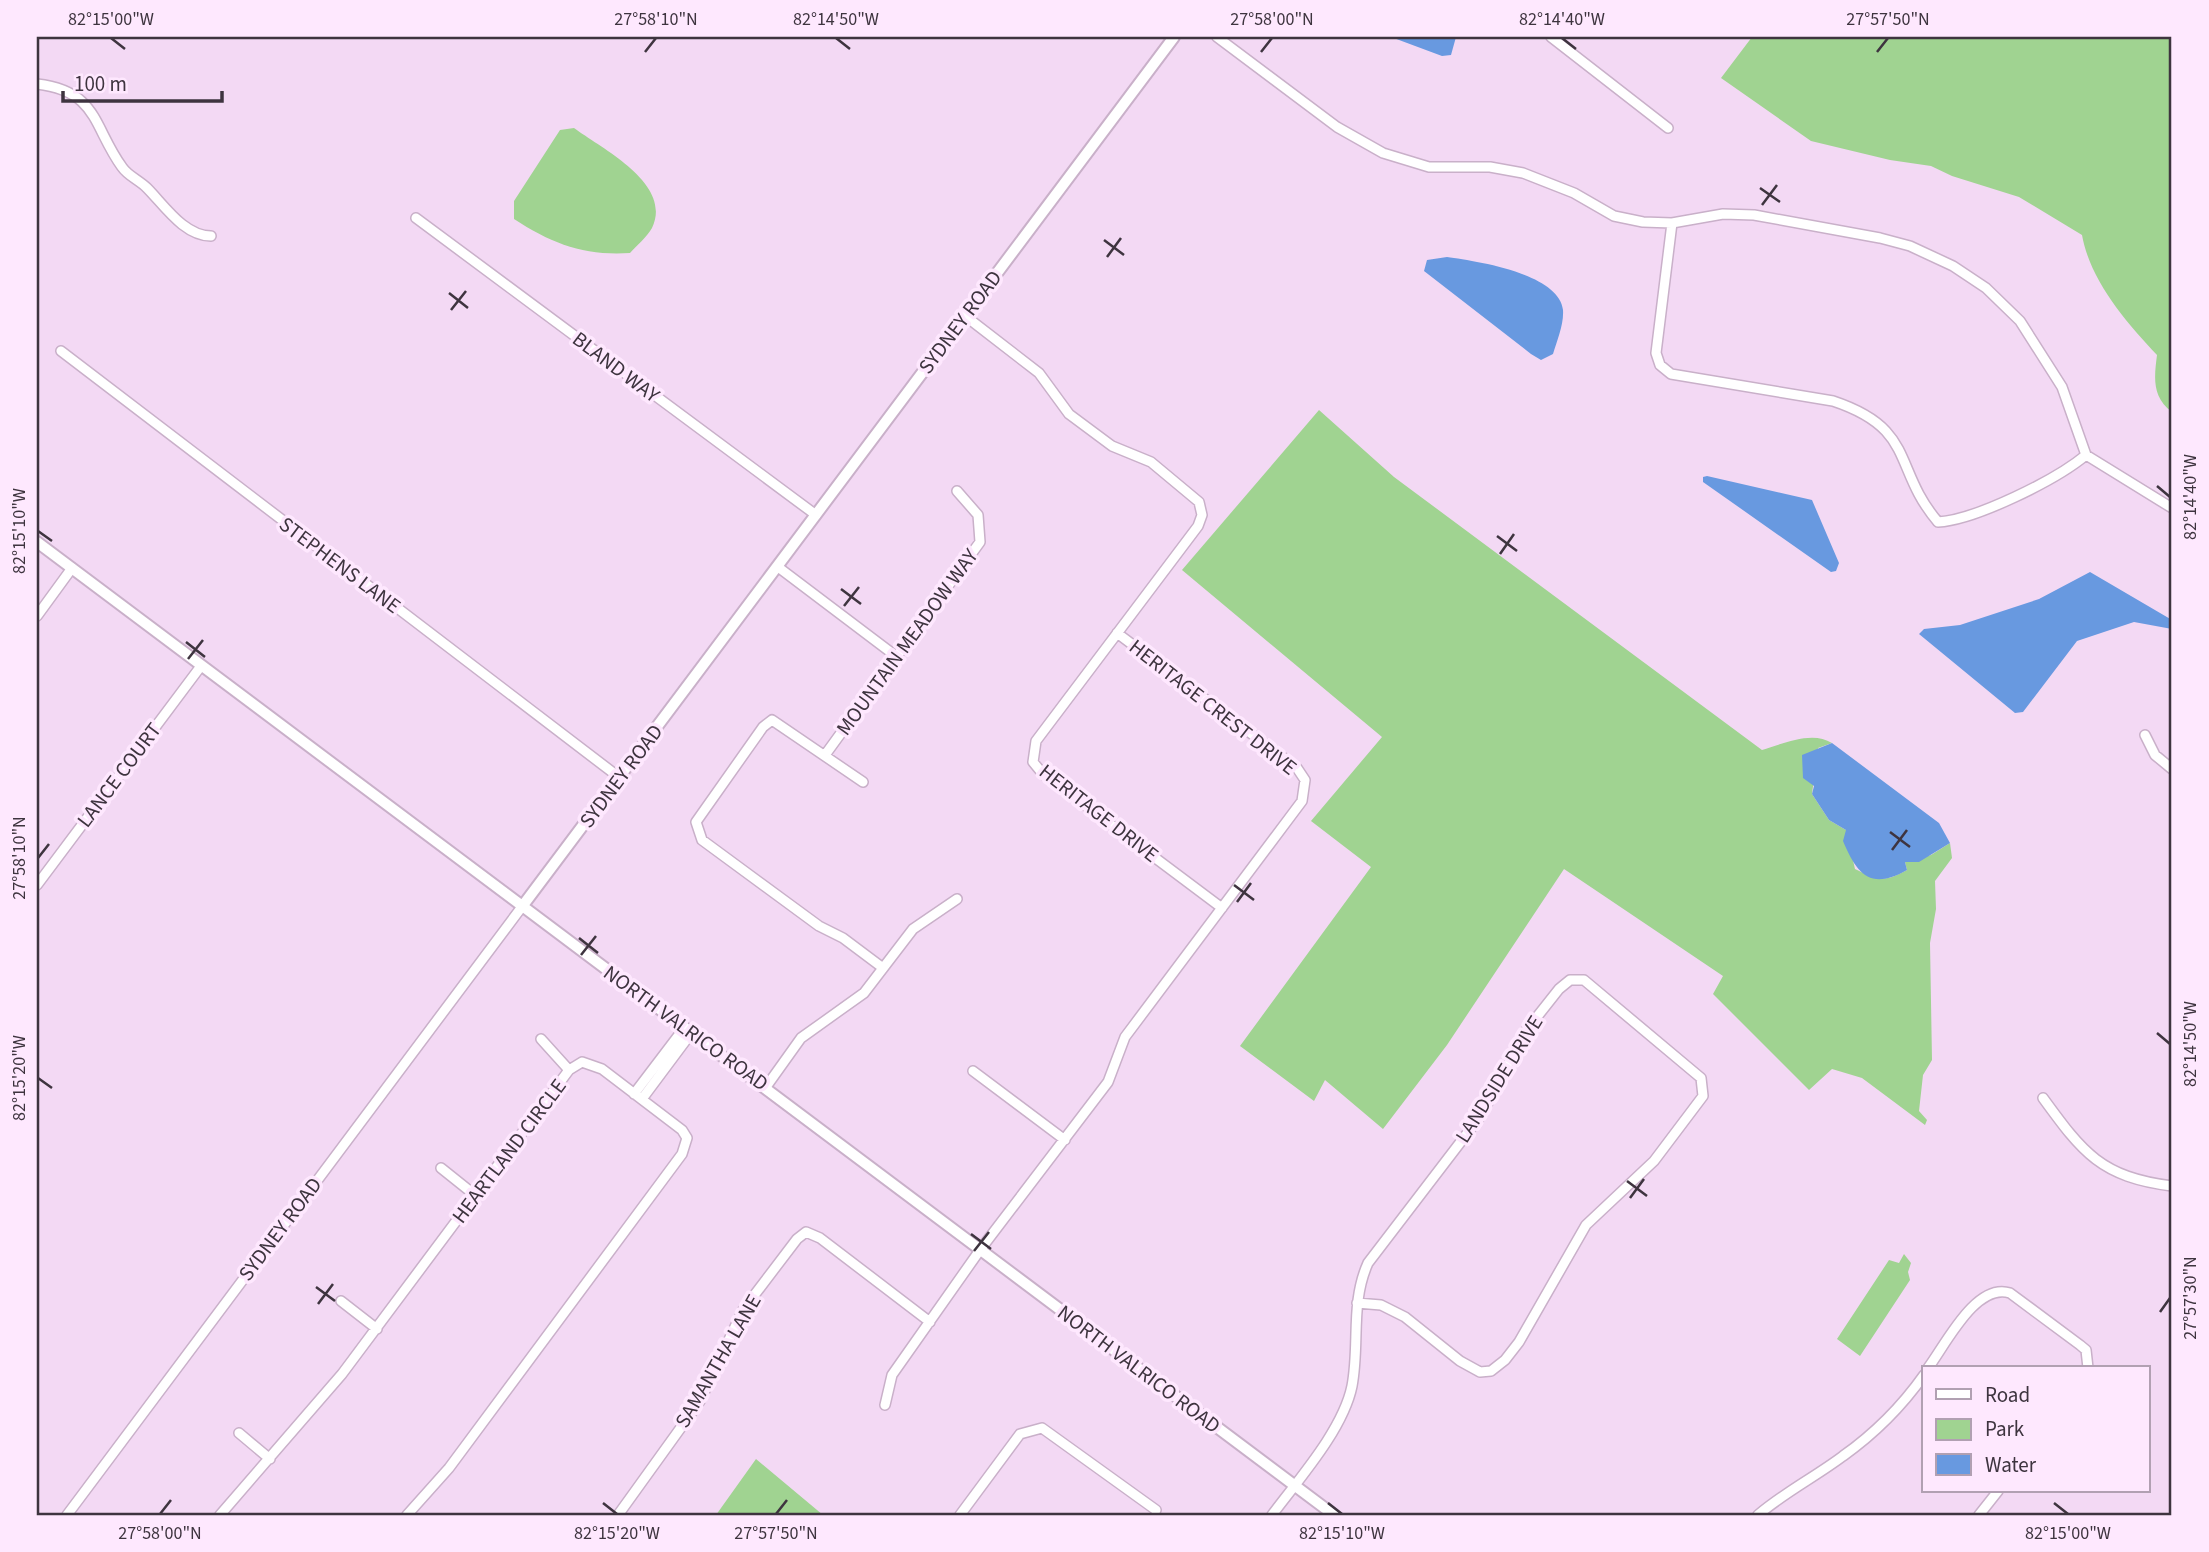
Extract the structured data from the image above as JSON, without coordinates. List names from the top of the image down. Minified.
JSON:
{"streets":{"street":["SYDNEY ROAD","BLAND WAY","STEPHENS LANE","MOUNTAIN MEADOW WAY","HERITAGE CREST DRIVE","LANCE COURT","HERITAGE DRIVE","NORTH VALRICO ROAD","LANDSIDE DRIVE","HEARTLAND CIRCLE","SAMANTHA LANE"]},"crossings":[["SYDNEY ROAD","BLAND WAY"],["SYDNEY ROAD","STEPHENS LANE"],["SYDNEY ROAD","HERITAGE DRIVE"],["SYDNEY ROAD","NORTH VALRICO ROAD"],["HERITAGE CREST DRIVE","HERITAGE DRIVE"],["HERITAGE CREST DRIVE","NORTH VALRICO ROAD"],["HERITAGE CREST DRIVE","SAMANTHA LANE"],["LANCE COURT","NORTH VALRICO ROAD"],["NORTH VALRICO ROAD","LANDSIDE DRIVE"]],"legend":["Road","Park","Water"],"scale_bar":"100 m","coordinates":["82°15'00\"W","27°58'10\"N","82°14'50\"W","27°58'00\"N","82°14'40\"W","27°57'50\"N","82°15'10\"W","82°15'20\"W","27°57'30\"N"]}
